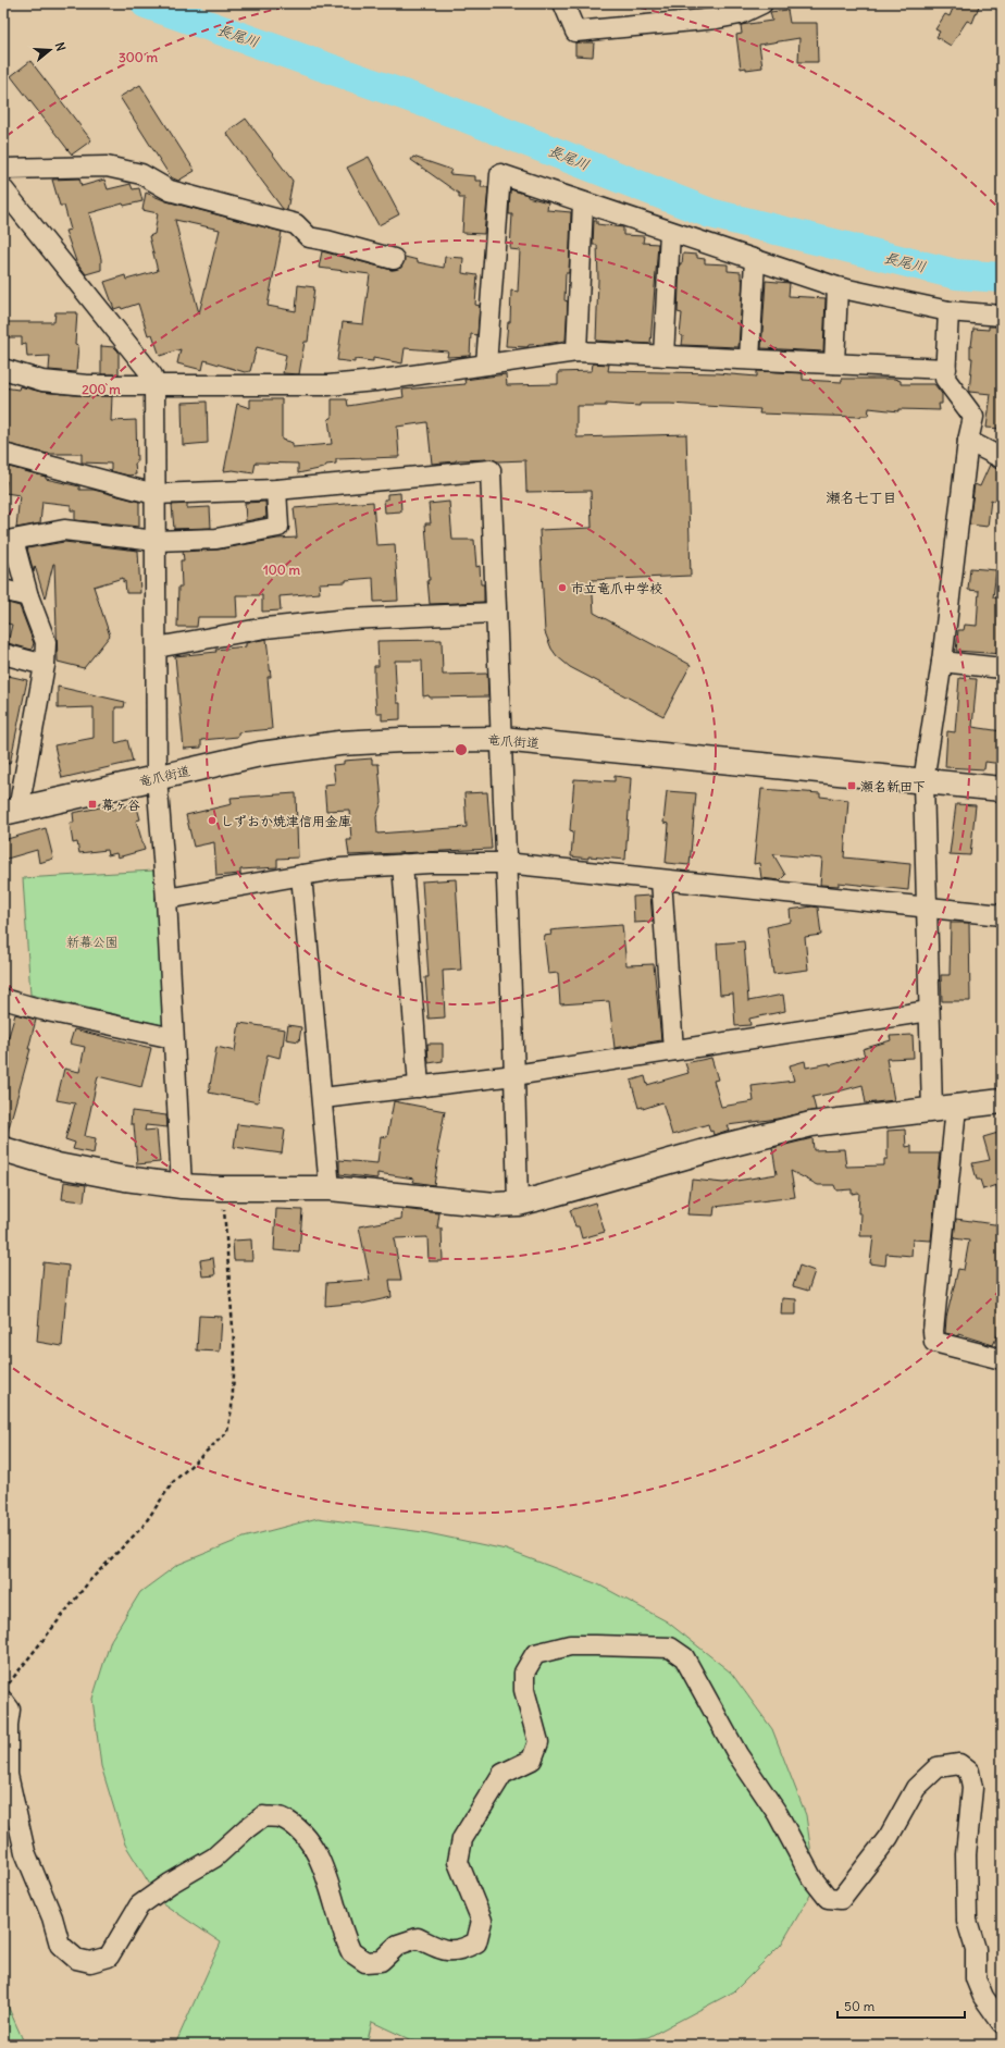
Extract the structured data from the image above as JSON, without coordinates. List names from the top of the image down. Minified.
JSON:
{"streets":{"street":["竜爪街道"]},"districts":["瀬名七丁目"],"water":["長尾川"],"parks":["新幕公園"],"places":{"other":["市立竜爪中学校","しずおか焼津信用金庫"],"transit":["瀬名新田下","幕ヶ谷"]},"scale_bar":"50 m","north":"right","rings":["300 m","200 m","100 m"]}
